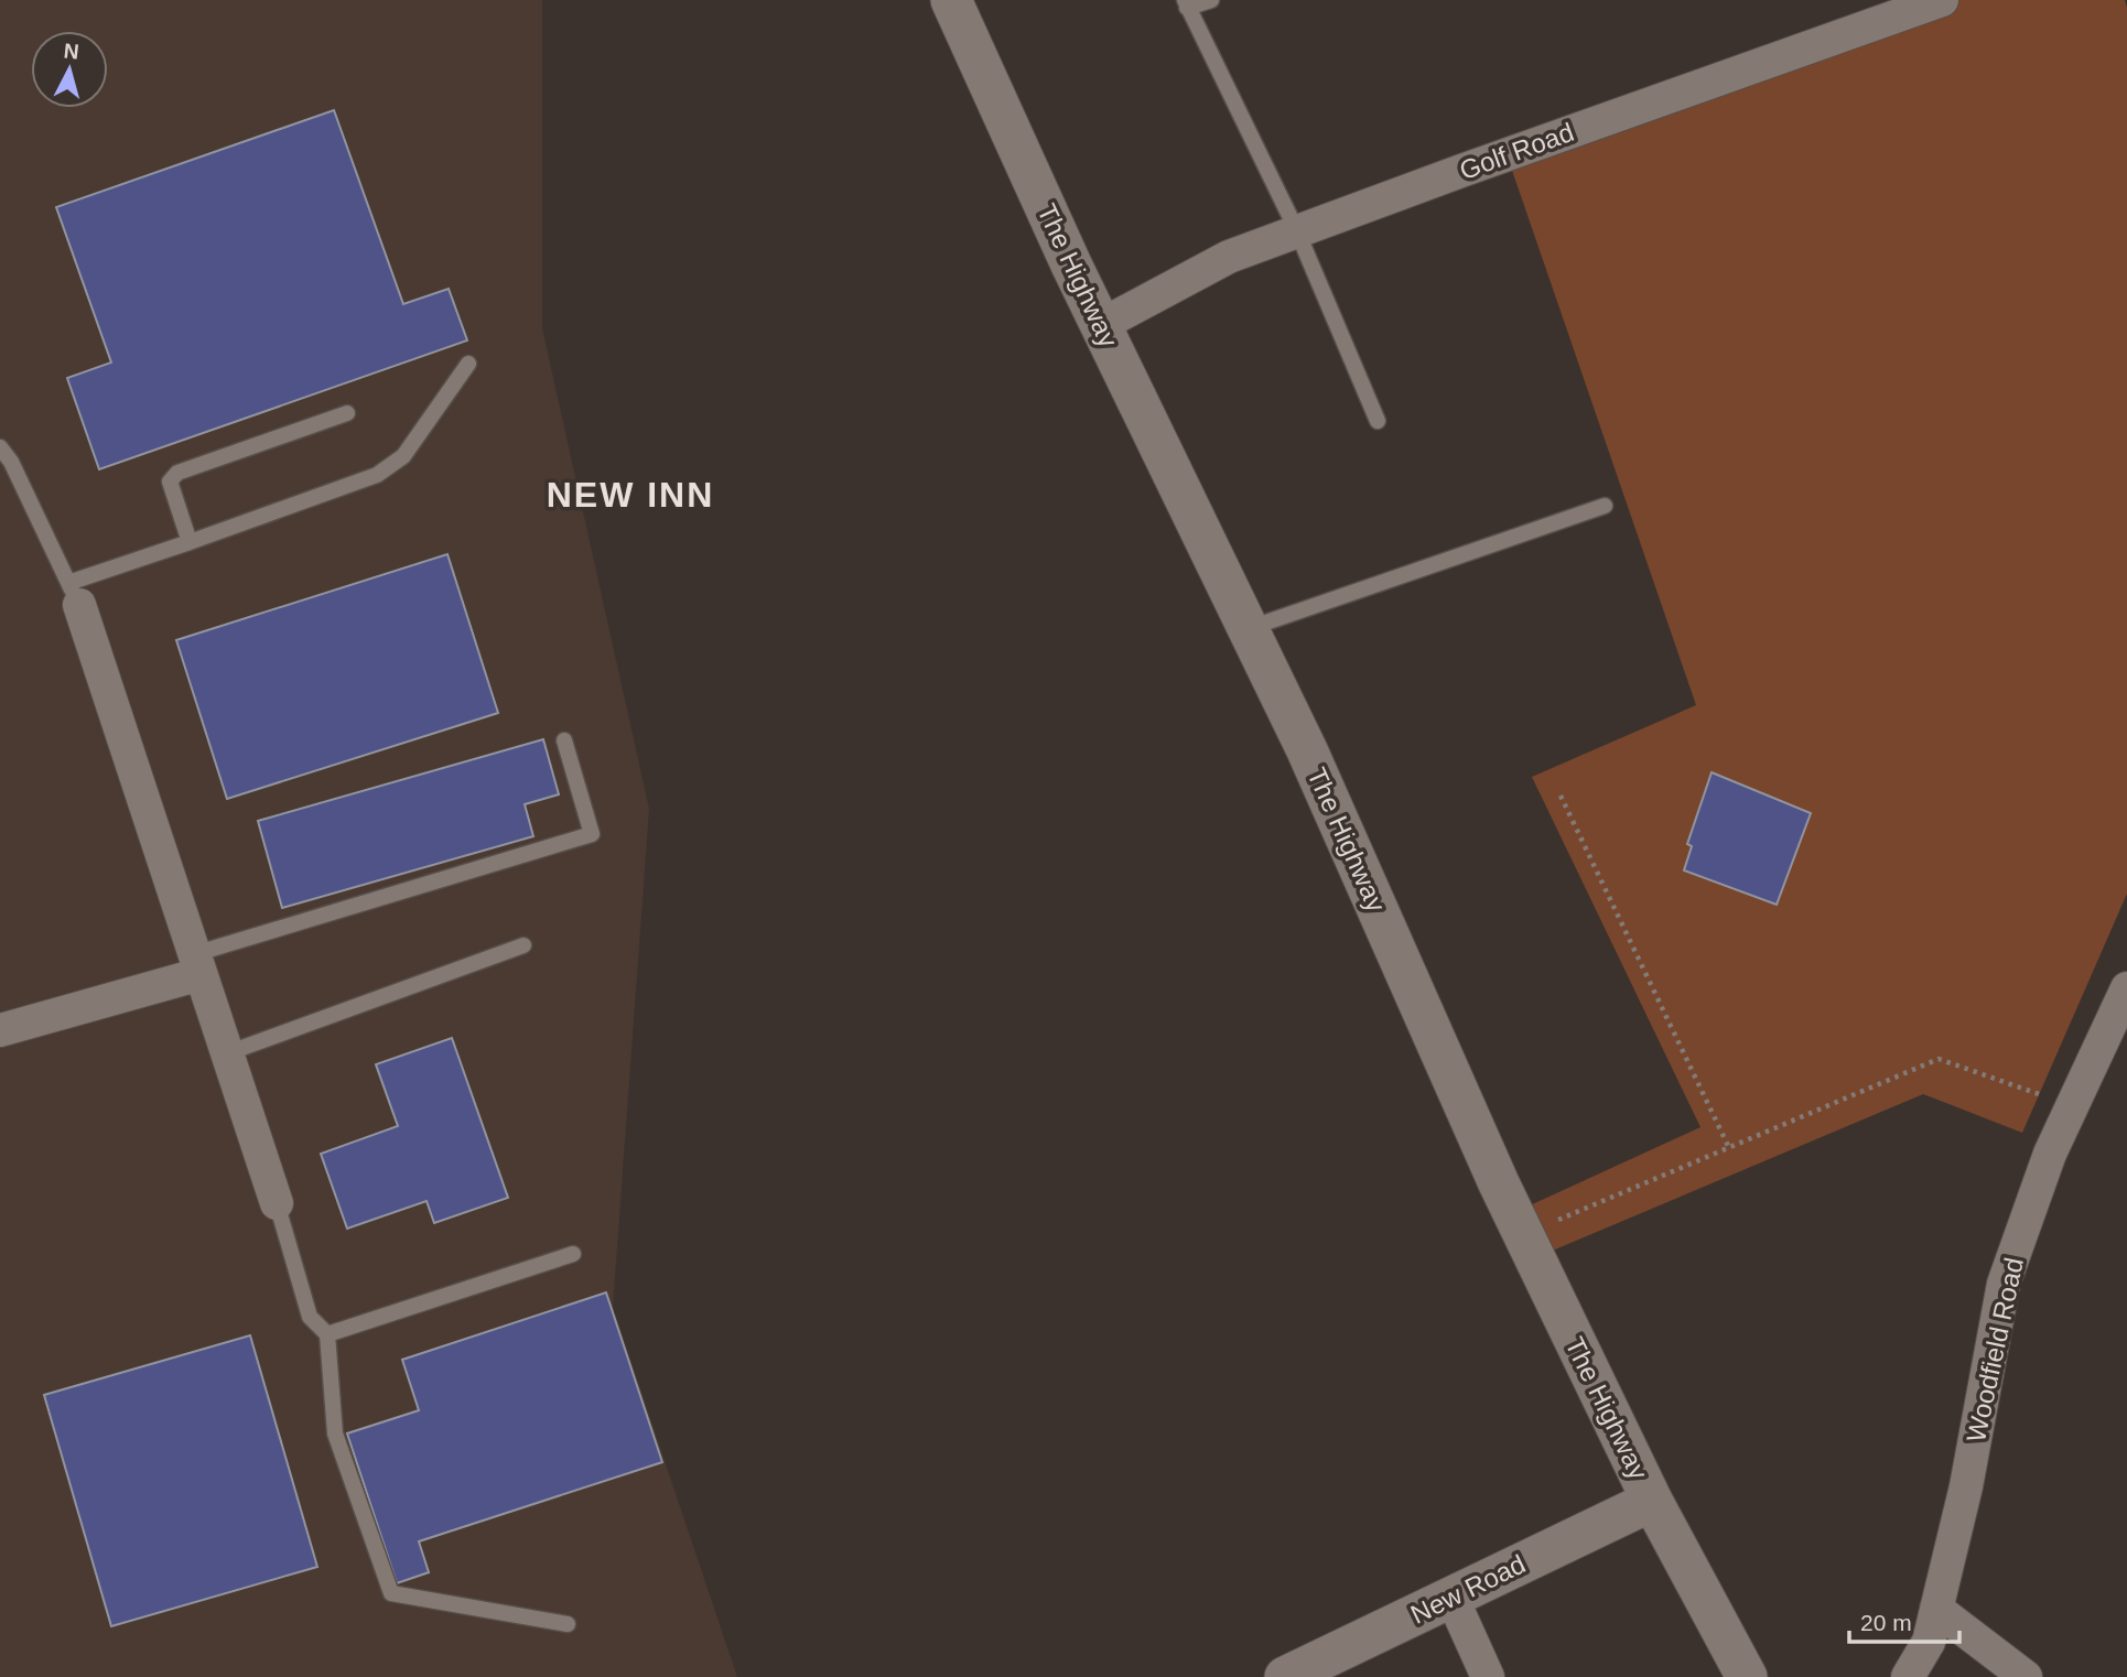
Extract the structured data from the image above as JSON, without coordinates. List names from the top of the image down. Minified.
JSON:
{"streets":{"street":["Golf Road","The Highway","Woodfield Road","New Road"]},"crossings":[["Golf Road","The Highway"],["The Highway","New Road"]],"districts":["NEW INN"],"scale_bar":"20 m","north":"top"}
